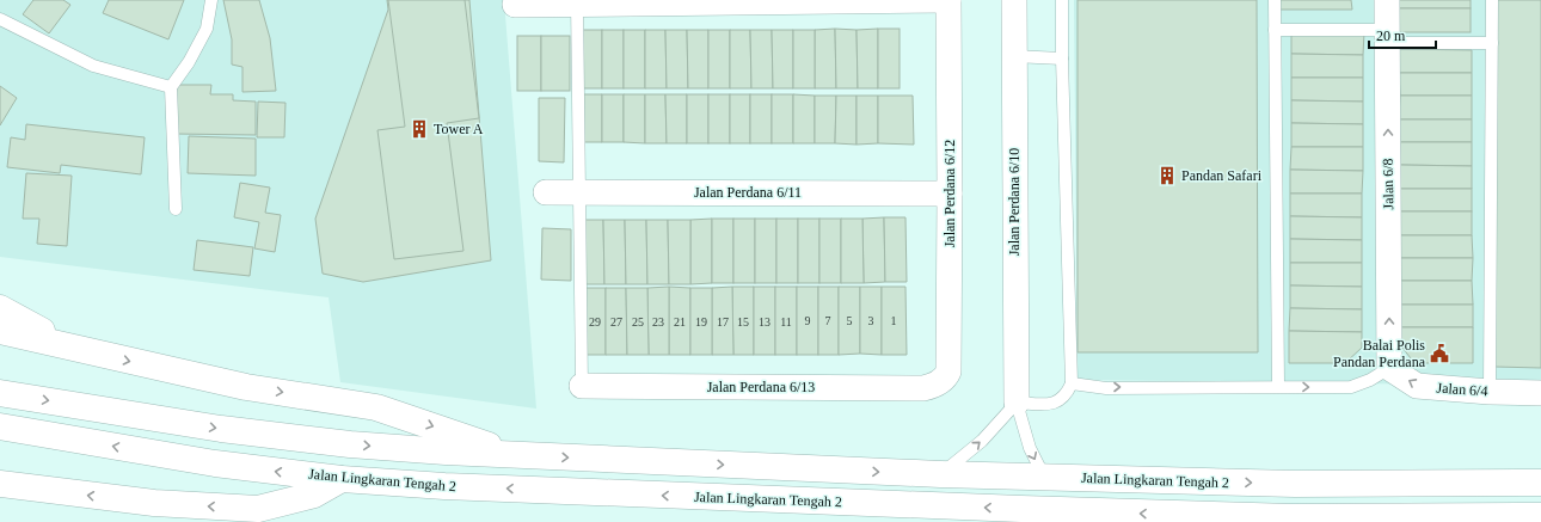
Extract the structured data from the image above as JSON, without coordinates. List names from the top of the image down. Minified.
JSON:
{"streets":{"highway":["Jalan Lingkaran Tengah 2"],"street":["Jalan 6/8","Jalan Perdana 6/11","Jalan Perdana 6/12","Jalan Perdana 6/10","Jalan Perdana 6/13","Jalan 6/4"]},"crossings":[["Jalan 6/8","Jalan 6/4"],["Jalan Perdana 6/11","Jalan Perdana 6/12"],["Jalan Perdana 6/12","Jalan Perdana 6/13"]],"one_way":["Jalan 6/8","Jalan 6/4"],"places":{"building":["Tower A","Pandan Safari"],"public building":["Balai Polis Pandan Perdana"]},"house_numbers":["9","7","5","3","1","29","27","25","23","21","19","17","15","13","11"],"scale_bar":"20 m"}
